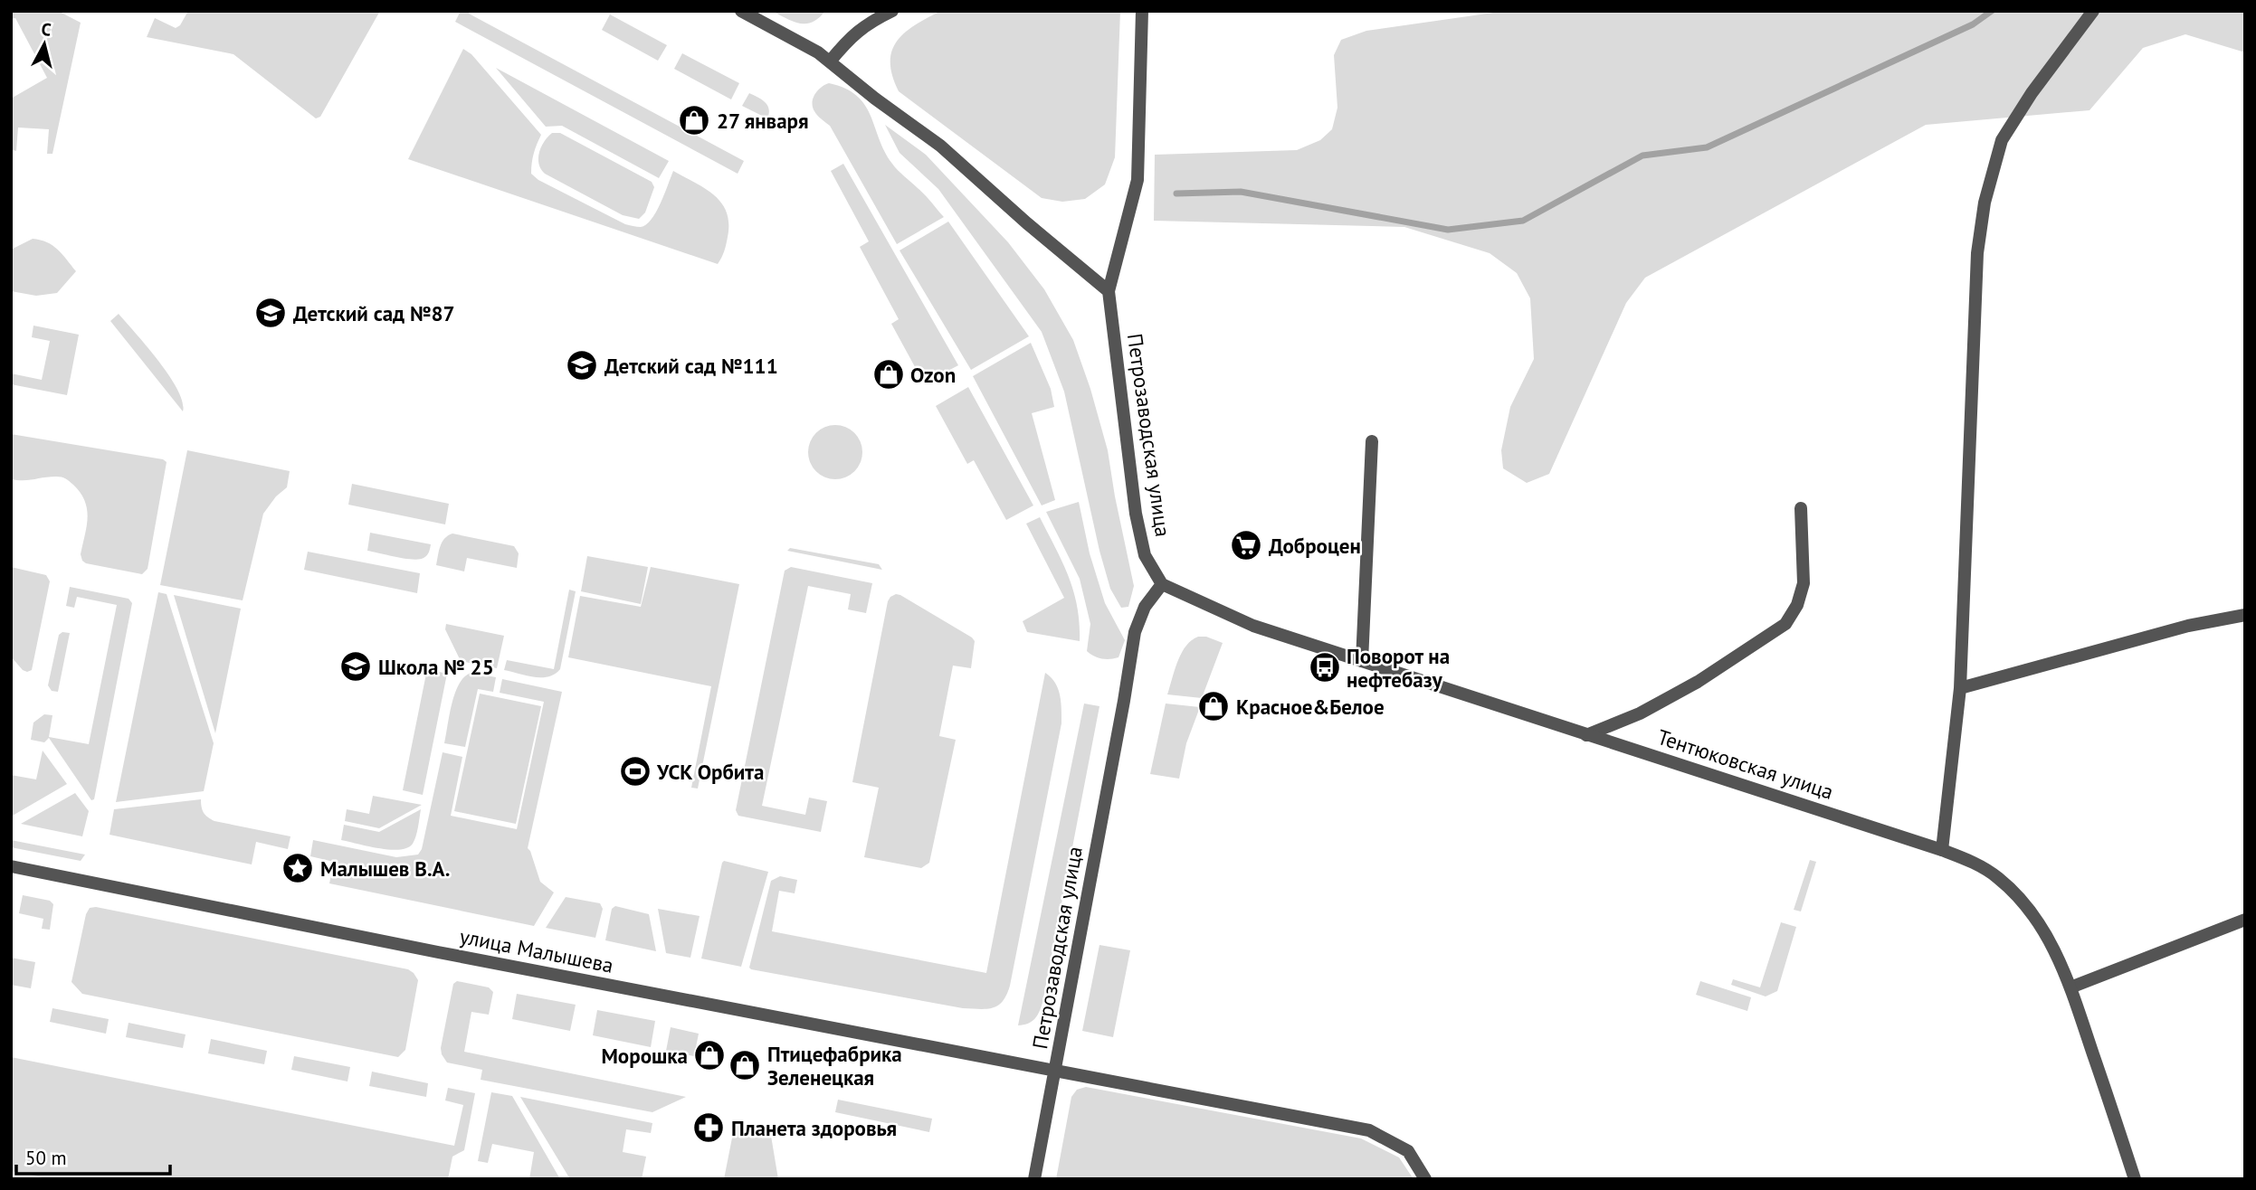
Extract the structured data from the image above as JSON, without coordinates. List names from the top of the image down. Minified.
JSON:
{"streets":{"street":["Петрозаводская улица","Тентюковская улица","улица Малышева"]},"crossings":[["Петрозаводская улица","Тентюковская улица"],["Петрозаводская улица","улица Малышева"]],"places":{"shop":["27 января","Ozon","Красное&Белое","Морошка","Птицефабрика Зеленецкая"],"school or university":["Детский сад №87","Детский сад №111","Школа № 25"],"supermarket":["Доброцен"],"bus stop":["Поворот на нефтебазу"],"sports":["УСК Орбита"],"place":["Малышев В.А."],"pharmacy":["Планета здоровья"]},"scale_bar":"50 m","north":"top"}
